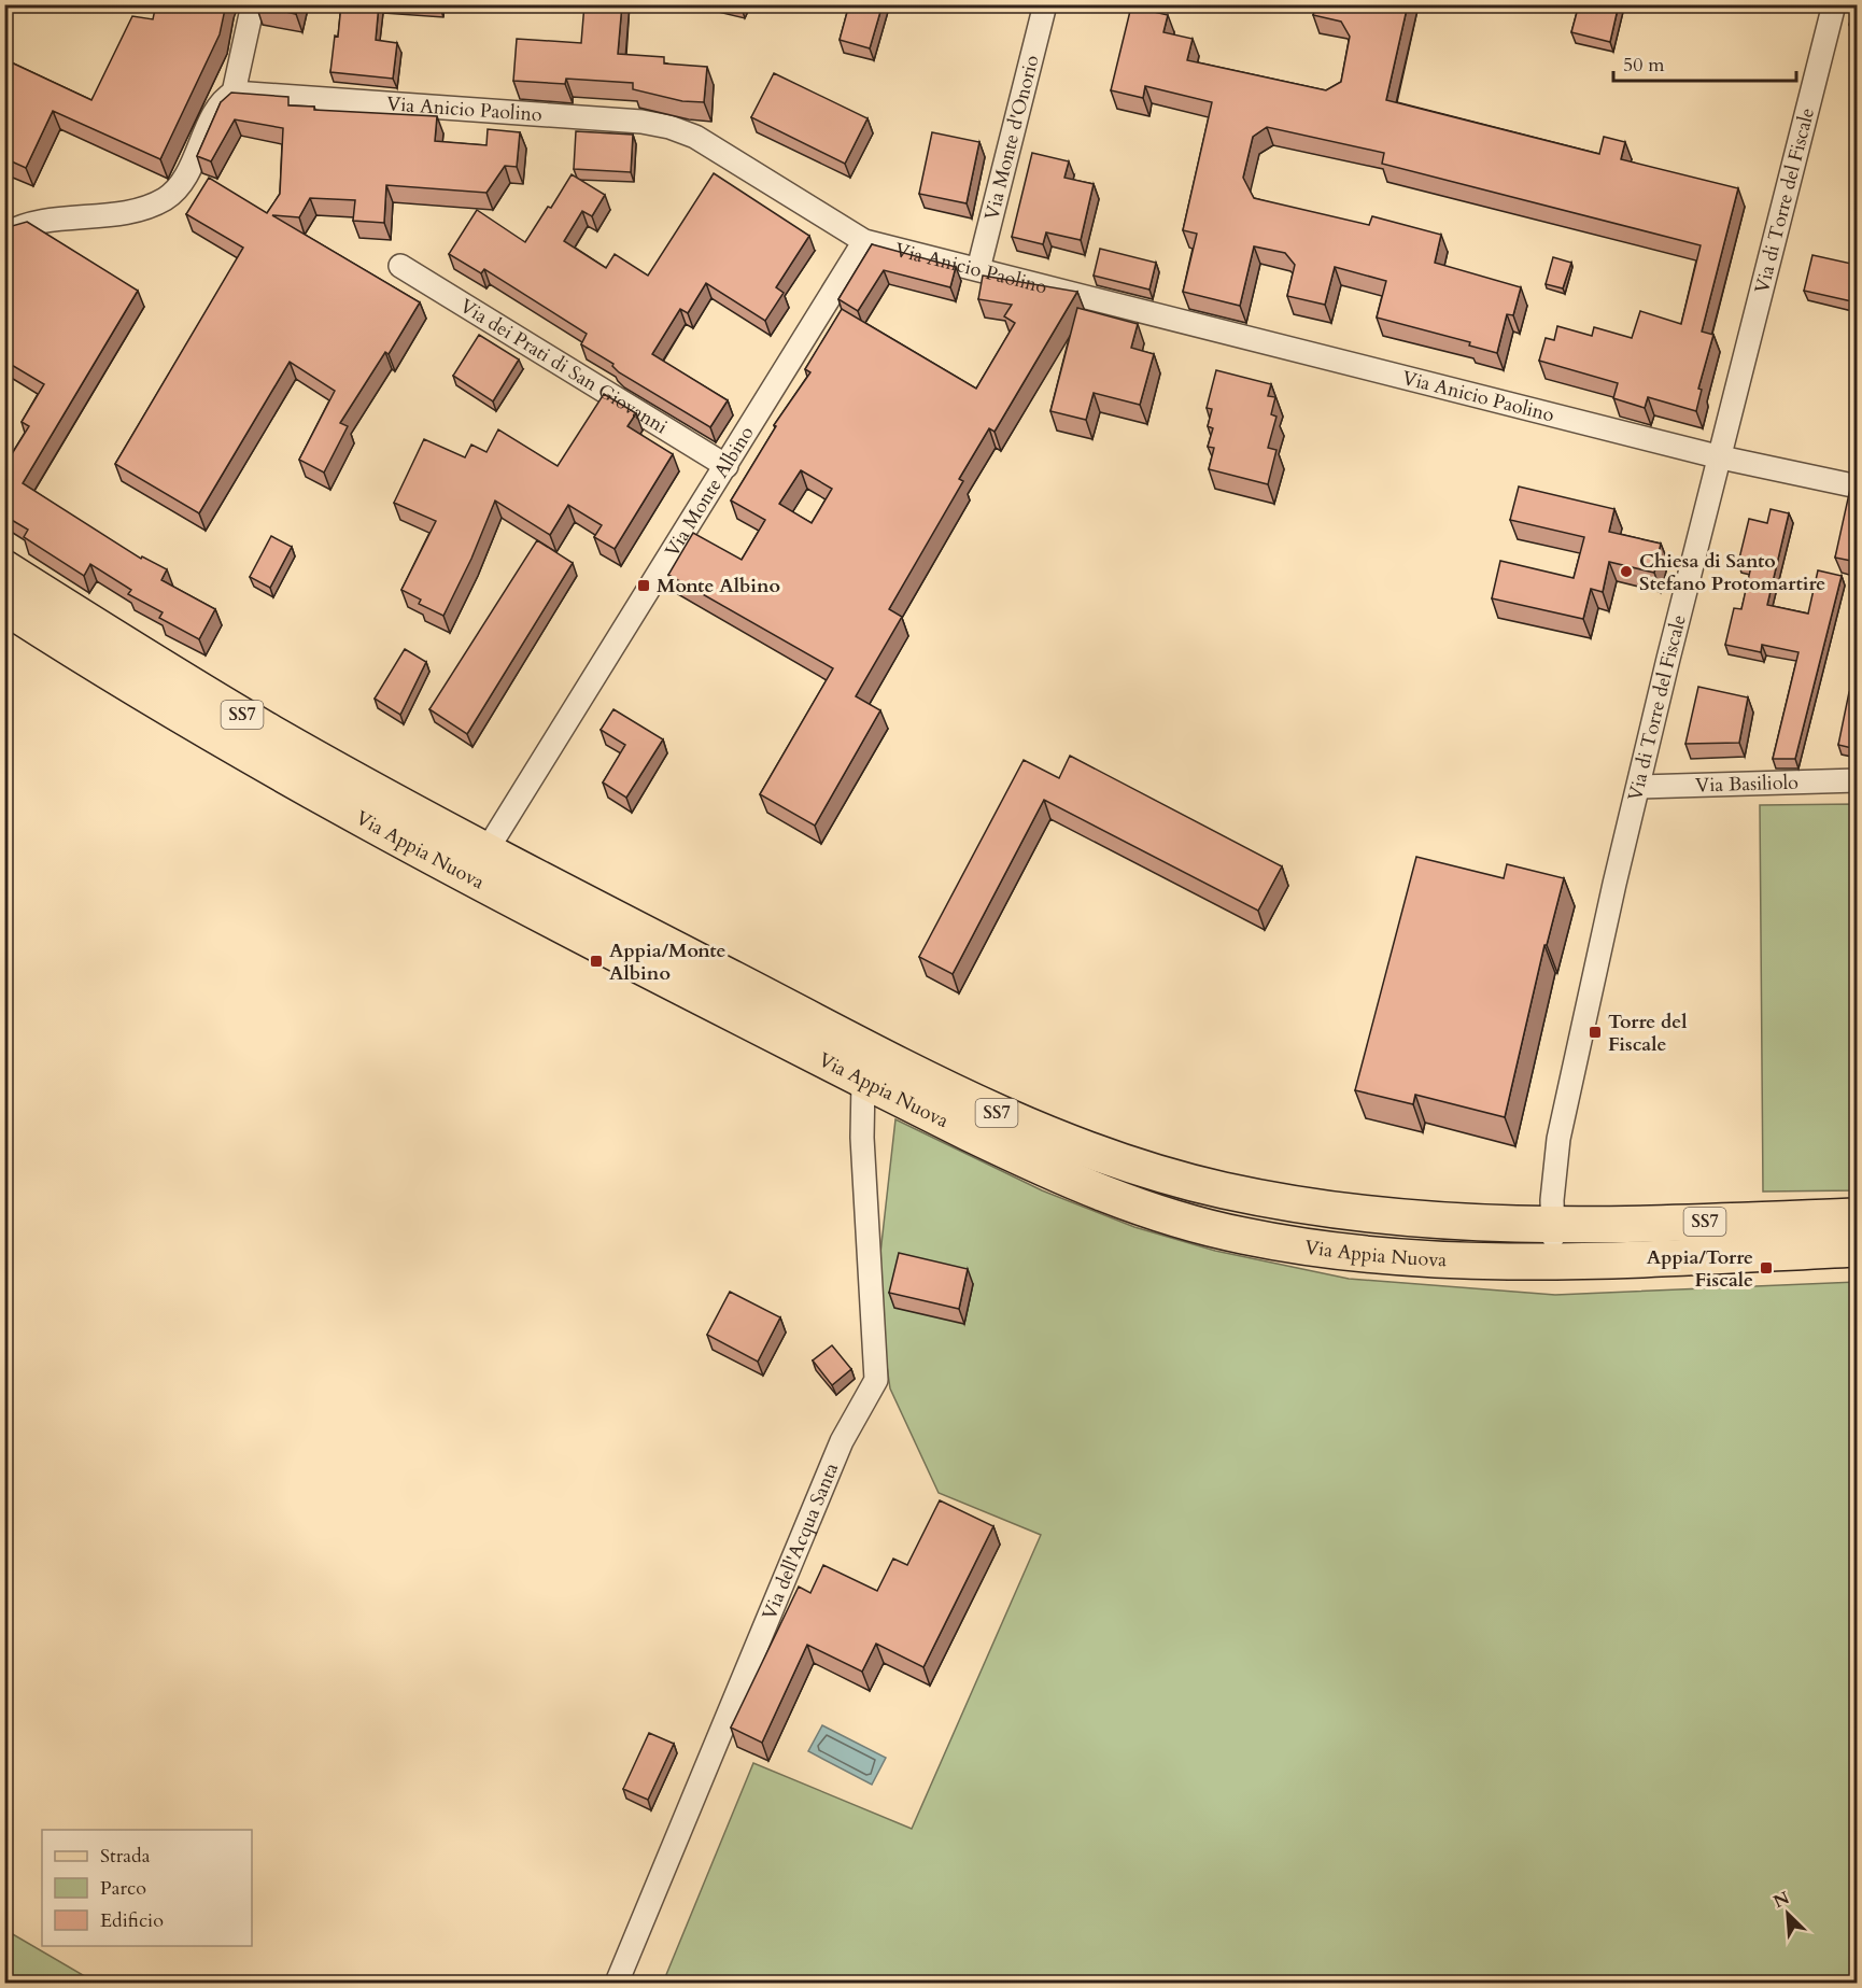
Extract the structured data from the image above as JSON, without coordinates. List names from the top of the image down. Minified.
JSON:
{"streets":{"main road":["SS7","Via Appia Nuova"],"street":["Via Anicio Paolino","Via Monte d'Onorio","Via di Torre del Fiscale","Via dei Prati di San Giovanni","Via Monte Albino","Via Basiliolo","Via dell'Acqua Santa"]},"crossings":[["Via Anicio Paolino","Via Monte d'Onorio"],["Via Anicio Paolino","Via di Torre del Fiscale"],["Via Anicio Paolino","Via Monte Albino"],["Via di Torre del Fiscale","Via Basiliolo"],["Via di Torre del Fiscale","Via Appia Nuova"],["Via dei Prati di San Giovanni","Via Monte Albino"],["Via Monte Albino","Via Appia Nuova"],["Via Appia Nuova","Via dell'Acqua Santa"]],"places":{"other":["Chiesa di Santo Stefano Protomartire"],"transit":["Monte Albino","Appia/Monte Albino","Torre del Fiscale","Appia/Torre Fiscale"]},"legend":["Strada","Parco","Edificio"],"scale_bar":"50 m","north":"top left"}
